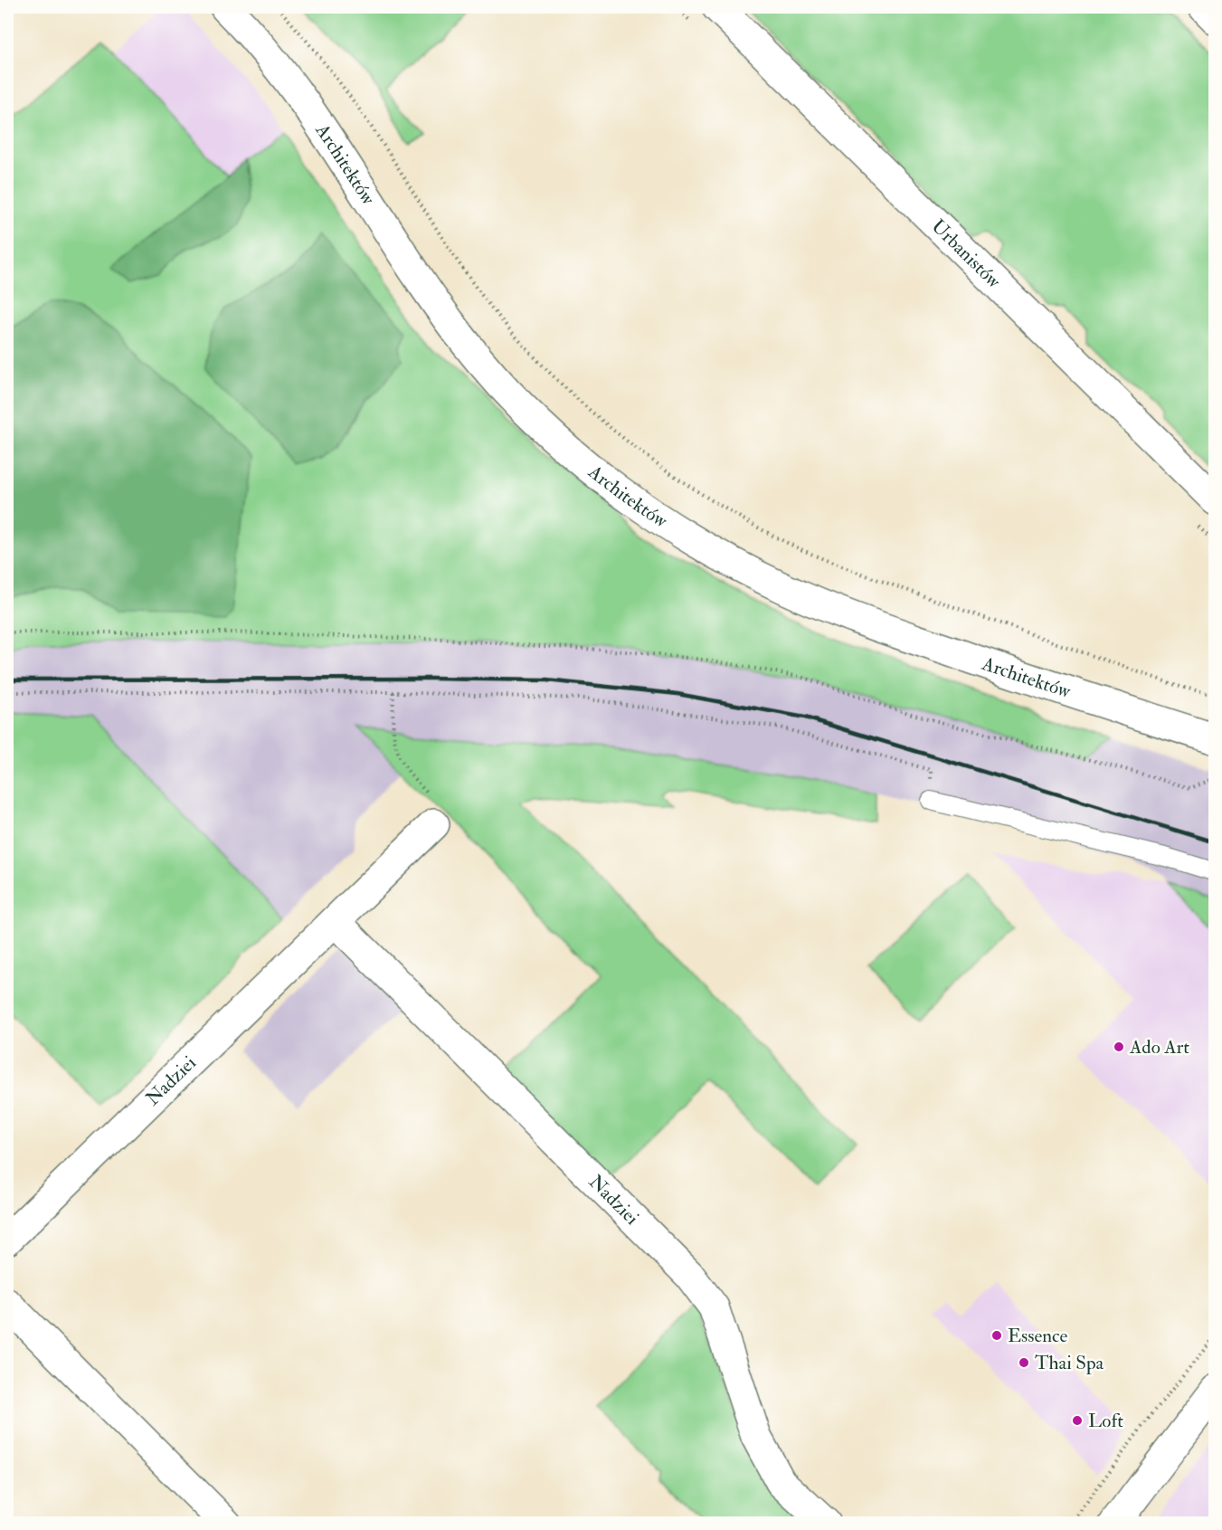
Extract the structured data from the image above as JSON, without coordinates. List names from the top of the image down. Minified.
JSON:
{"streets":{"street":["Architektów","Urbanistów","Nadziei"]},"places":["Ado Art","Essence","Thai Spa","Loft"]}
